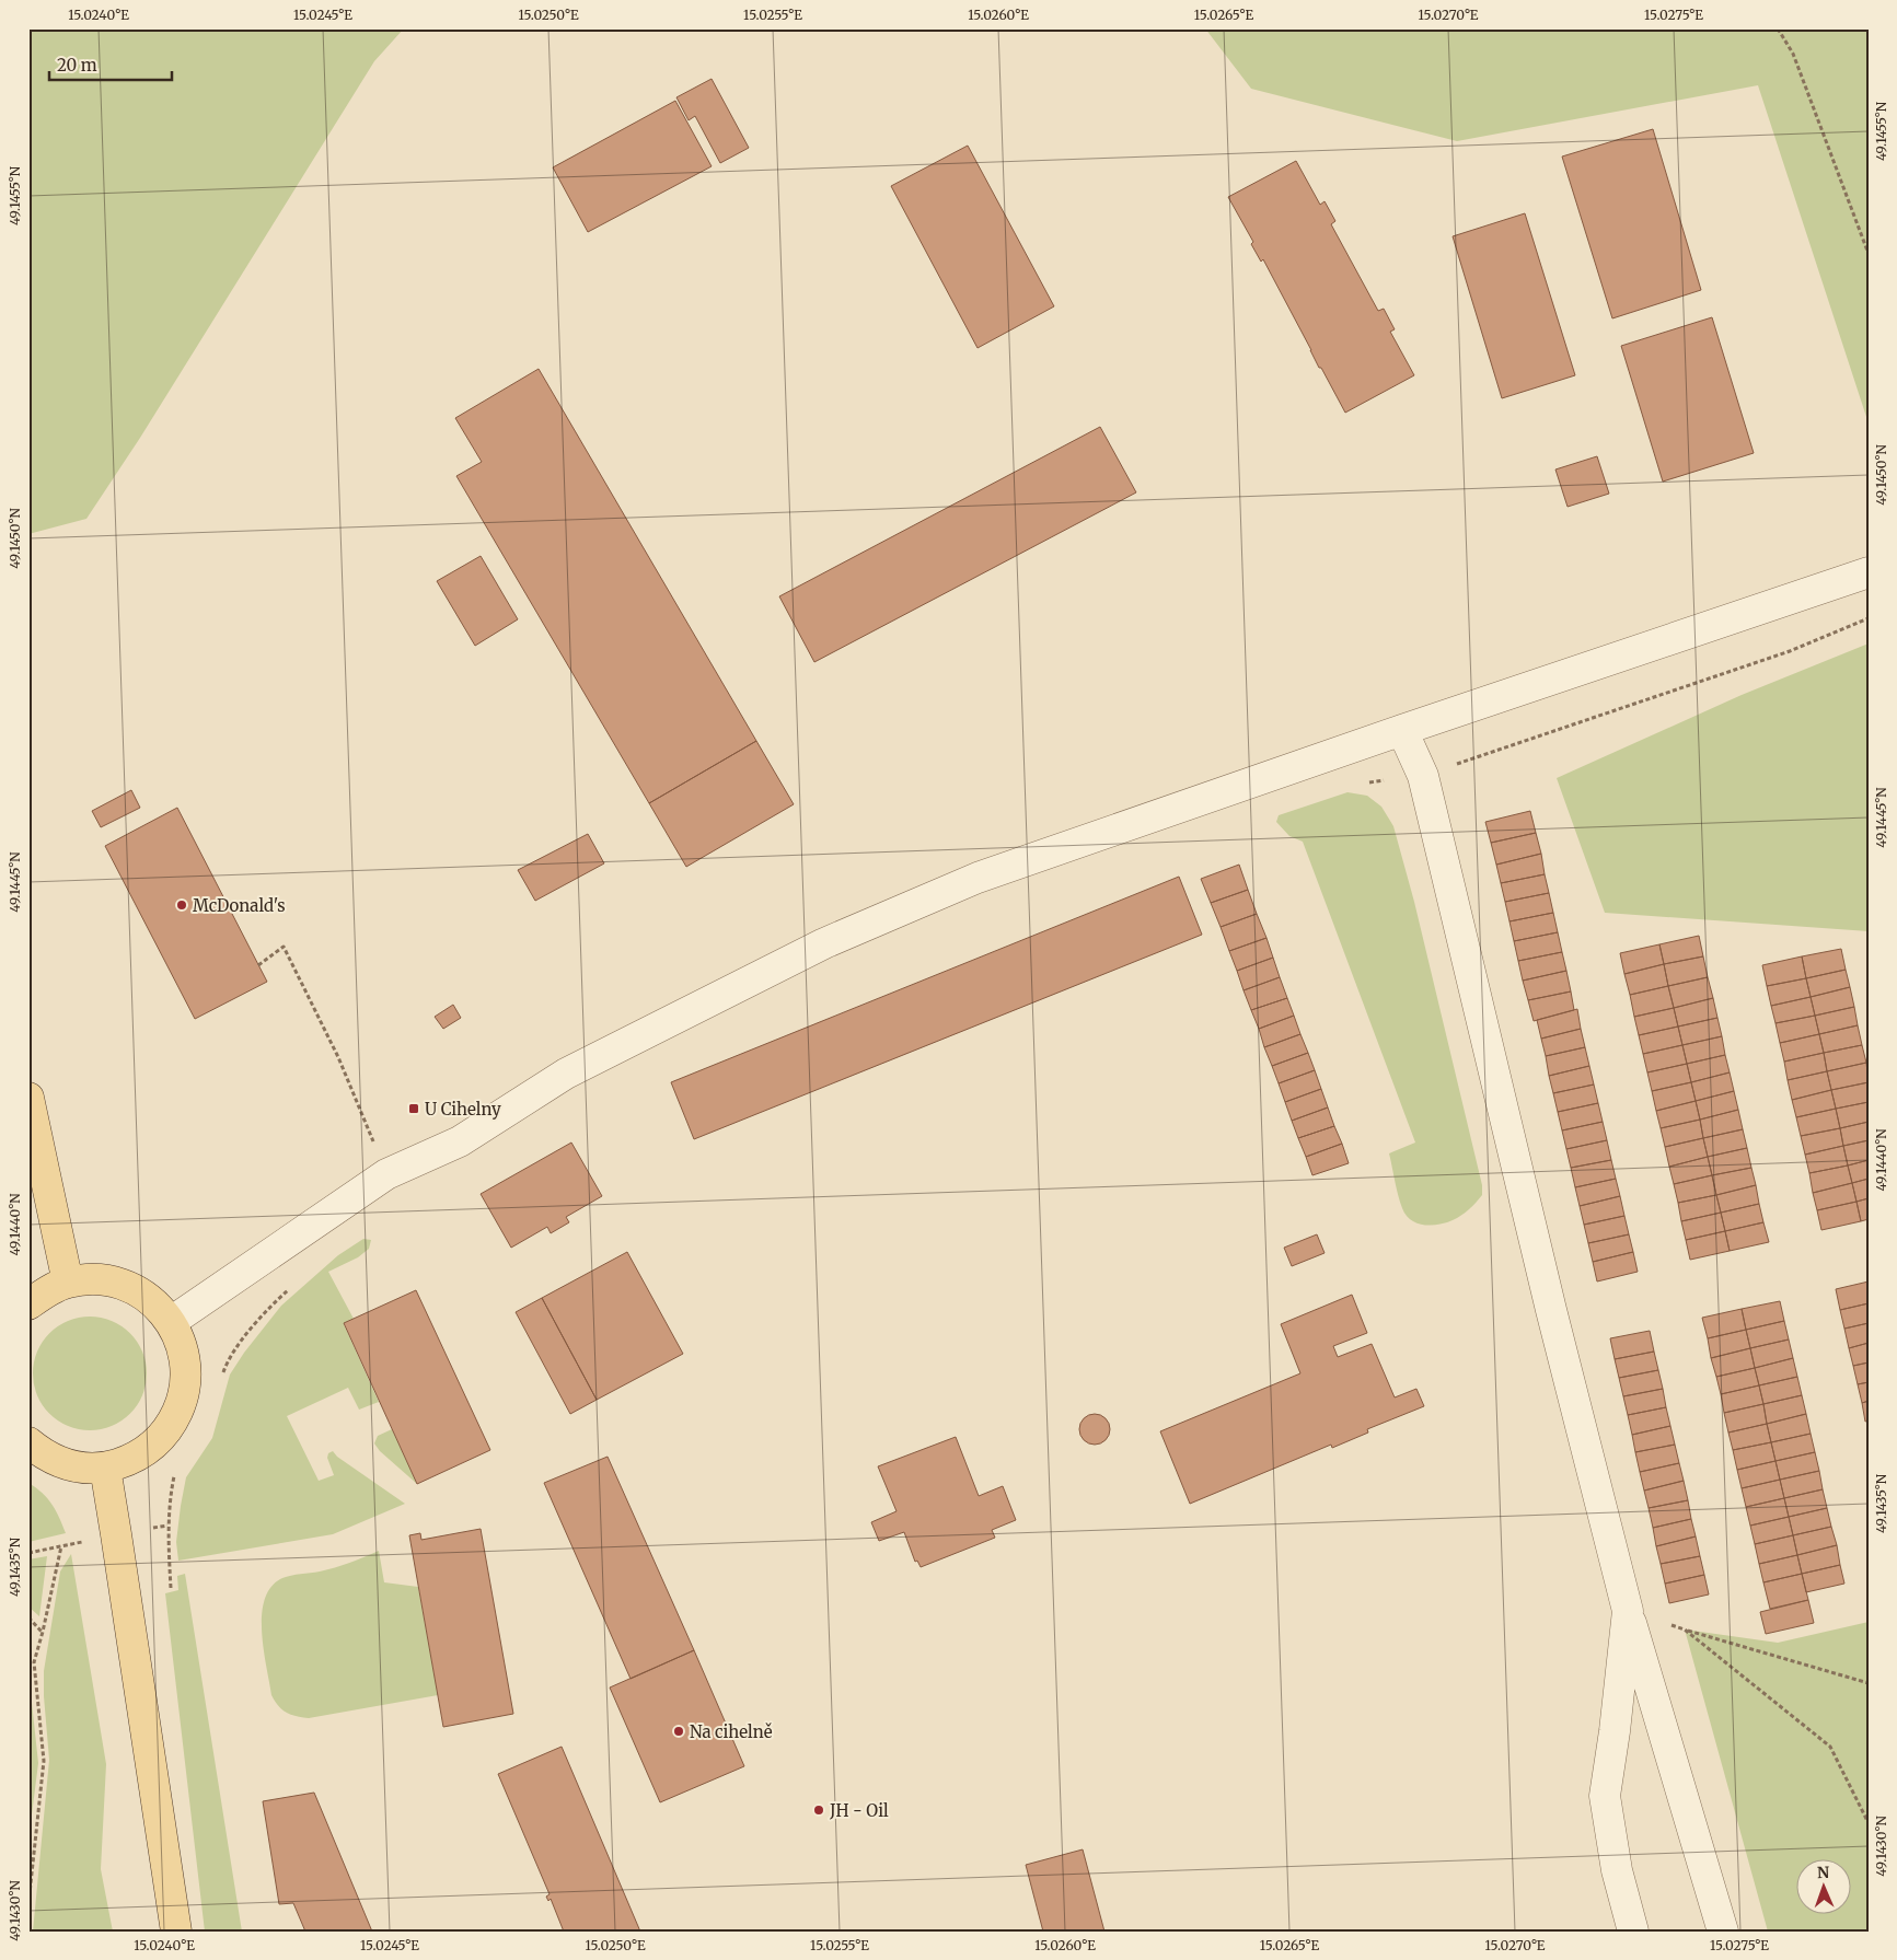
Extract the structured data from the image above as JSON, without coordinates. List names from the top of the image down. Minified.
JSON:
{"places":{"other":["McDonald's","Na cihelně","JH - Oil"],"transit":["U Cihelny"]},"scale_bar":"20 m","north":"top","coordinates":["15.0240°E","15.0245°E","15.0250°E","15.0255°E","15.0260°E","15.0265°E","15.0270°E","15.0275°E","49.1455°N","49.1450°N","49.1445°N","49.1440°N","49.1435°N","49.1430°N"]}
